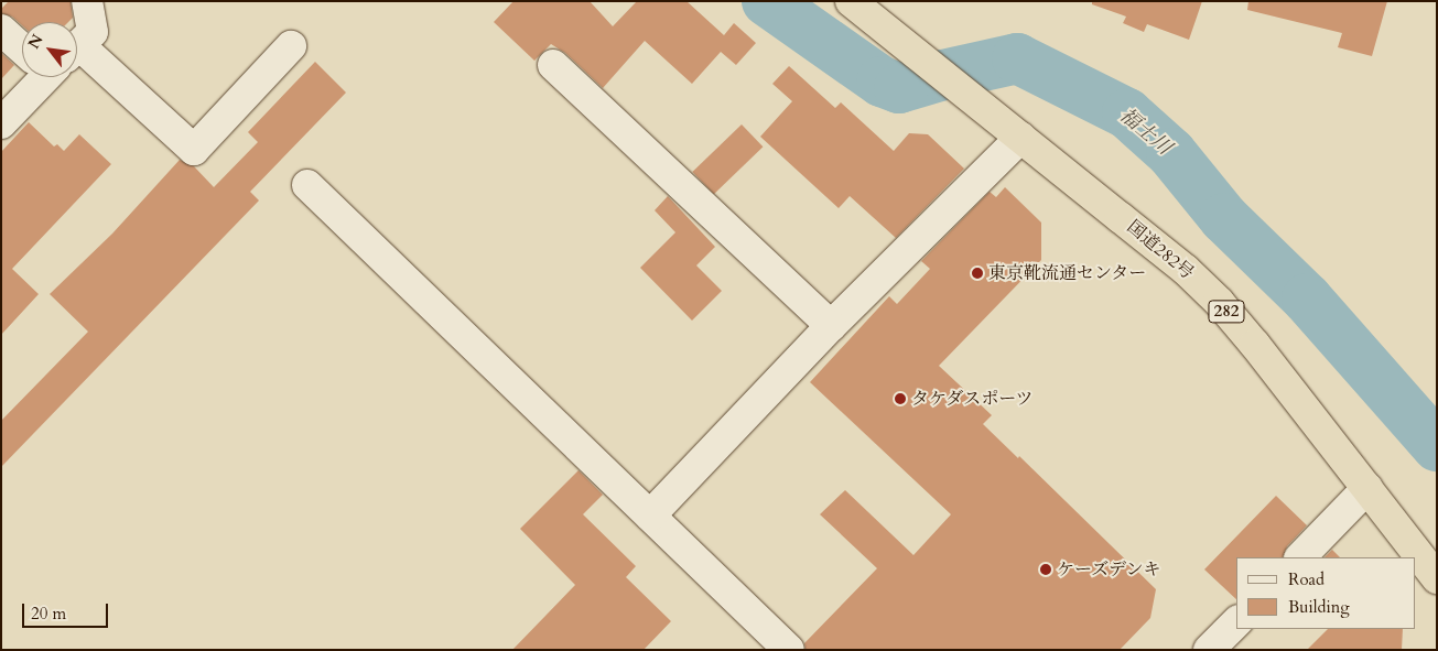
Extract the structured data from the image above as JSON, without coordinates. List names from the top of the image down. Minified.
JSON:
{"streets":{"highway":["国道282号","282"]},"water":["福士川"],"places":["東京靴流通センター","タケダスポーツ","ケーズデンキ"],"legend":["Road","Building"],"scale_bar":"20 m","north":"top left"}
